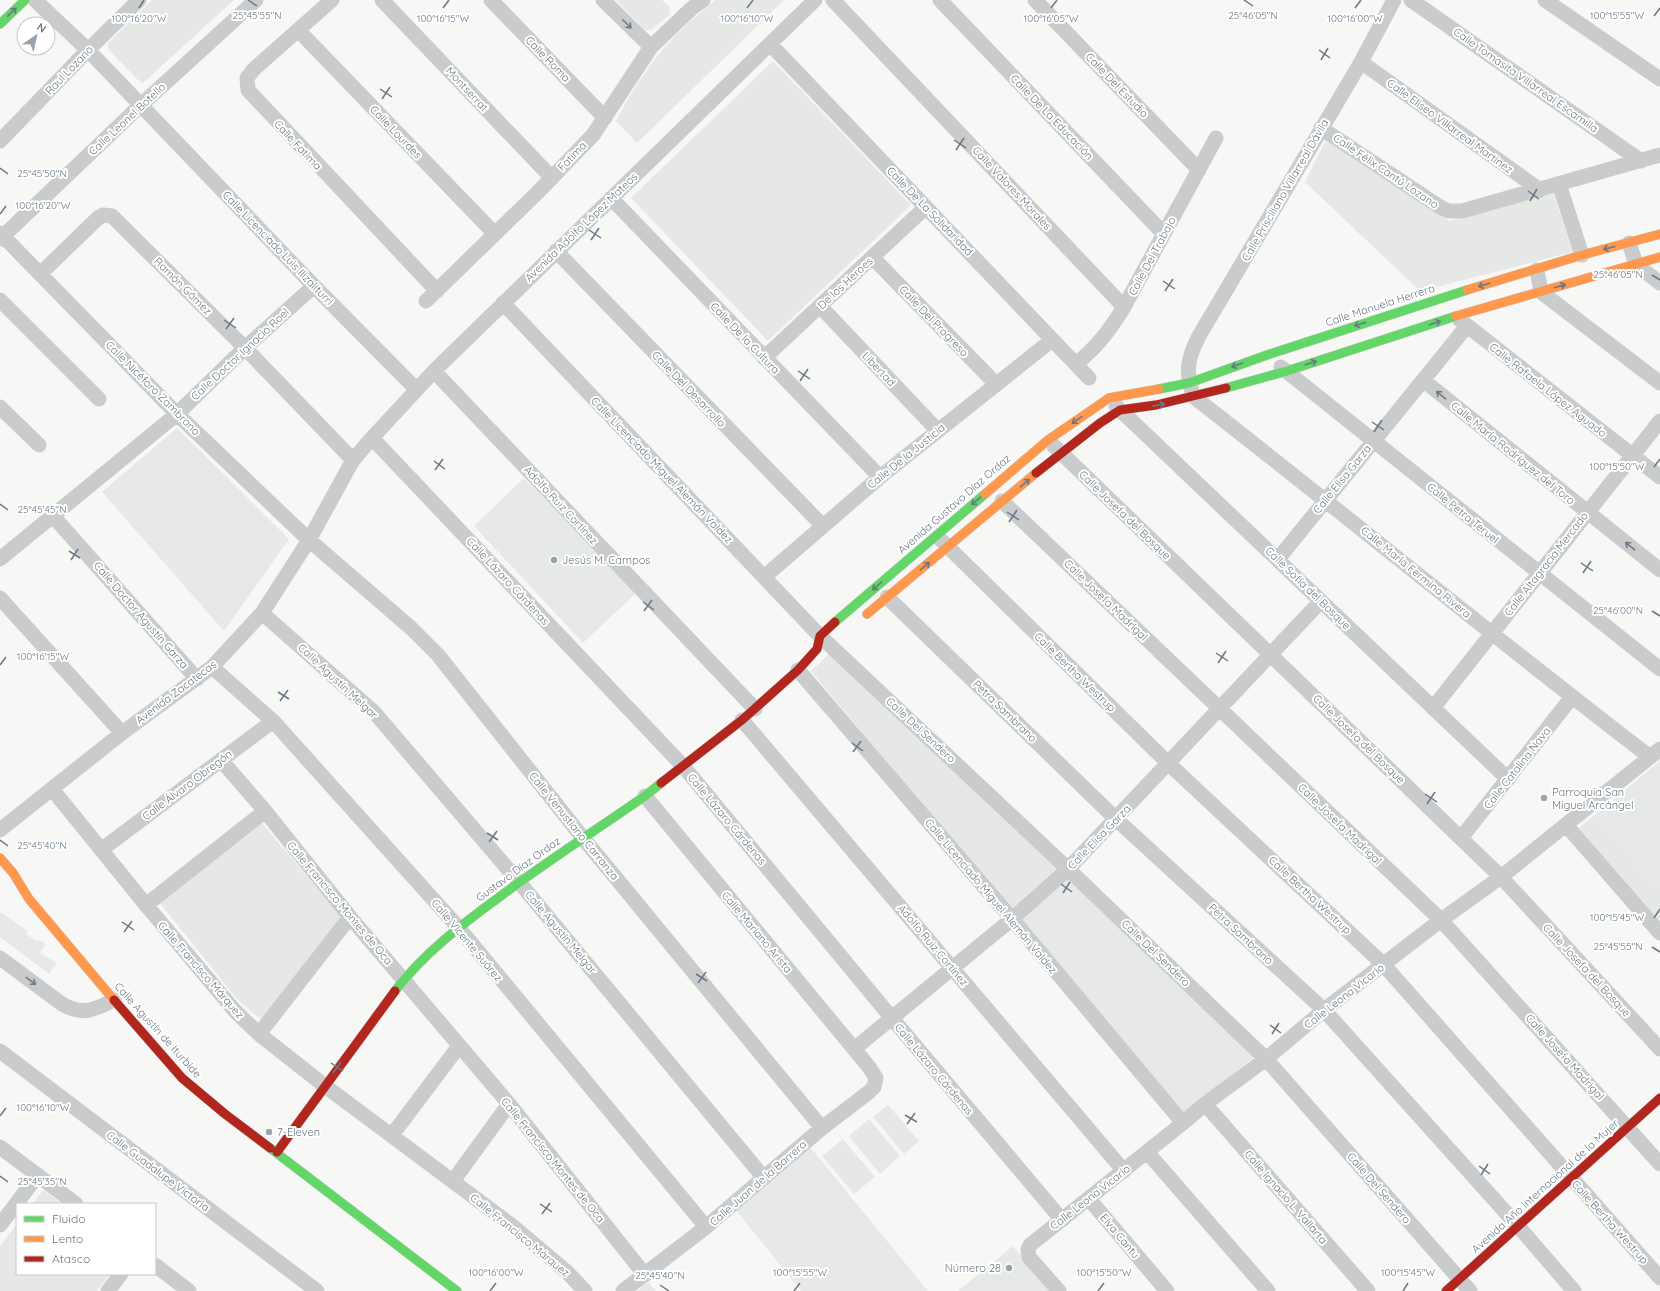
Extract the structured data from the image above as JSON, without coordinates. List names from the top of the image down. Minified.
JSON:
{"streets":{"street":["Calle Roma","Raul Lozano","Calle Tomasita Villarreal Escamilla","Calle Del Estudio","Montserrat","Calle De La Educación","Calle Leonel Botello","Calle Eliseo Villarreal Martinez","Calle Lourdes","Calle Fatima","Fatima","Calle Félix Cantú Lozano","Calle Valores Morales","Calle Prisciliano Villarreal Dávila","Calle De La Solidaridad","Avenida Adolfo López Mateos","Calle Licenciado Luis Ilizaliturri","Calle Del Trabajo","De los Heroes","Ramón Gámez","Calle Manuela Herrera","Calle Del Progreso","Calle De la Cultura","Calle Doctor Ignacio Roel","Libertad","Calle Nicéforo Zambrano","Calle Del Desarrollo","Calle Rafaela López Aguado","Calle María Rodríguez del Toro","Calle De la Justicia","Calle Licenciado Miguel Alemán Valdez","Calle Elisa Garza","Avenida Gustavo Díaz Ordaz","Adolfo Ruiz Cortínez","Calle Petra Teruel","Calle Josefa del Bosque","Calle Altagracia Mercado","Calle María Fermina Rivera","Calle Lázaro Cárdenas","Calle Sofía del Bosque","Calle Josefa Madrigal","Calle Doctor Agustín Garza","Calle Bertha Westrup","Calle Agustín Melgar","Avenida Zacatecas","Petra Sambrano","Calle Del Sendero","Calle Catalina Nava","Calle Álvaro Obregón","Calle Venustiano Carranza","Gustavo Díaz Ordaz","Calle Francisco Montes de Oca","Calle Mariano Arista","Calle Vicente Suárez","Calle Francisco Márquez","Calle Leona Vicario","Calle Agustín de Iturbide","Calle Guadalupe Victoria","Calle Juan de la Barrera","Avenida Año Internacional de la Mujer","Calle Ignacio L. Vallarta","Elva Cantu"]},"crossings":[["Calle Roma","Fatima"],["Raul Lozano","Calle Licenciado Luis Ilizaliturri"],["Calle Tomasita Villarreal Escamilla","Calle Félix Cantú Lozano"],["Calle Del Estudio","Calle Del Trabajo"],["Montserrat","Fatima"],["Calle De La Educación","Calle Del Trabajo"],["Calle Leonel Botello","Calle Licenciado Luis Ilizaliturri"],["Calle Leonel Botello","Calle Nicéforo Zambrano"],["Calle Eliseo Villarreal Martinez","Calle Félix Cantú Lozano"],["Calle Eliseo Villarreal Martinez","Calle Prisciliano Villarreal Dávila"],["Calle Lourdes","Calle Fatima"],["Calle Lourdes","Fatima"],["Calle Fatima","Fatima"],["Calle Félix Cantú Lozano","Calle Prisciliano Villarreal Dávila"],["Calle Valores Morales","Calle Del Trabajo"],["Calle Prisciliano Villarreal Dávila","Calle Manuela Herrera"],["Calle De La Solidaridad","Avenida Adolfo López Mateos"],["Calle De La Solidaridad","Calle Del Trabajo"],["Calle De La Solidaridad","De los Heroes"],["Calle De La Solidaridad","Calle De la Justicia"],["Avenida Adolfo López Mateos","Calle Licenciado Luis Ilizaliturri"],["Avenida Adolfo López Mateos","Ramón Gámez"],["Avenida Adolfo López Mateos","Calle De la Cultura"],["Avenida Adolfo López Mateos","Calle Del Desarrollo"],["Avenida Adolfo López Mateos","Calle Licenciado Miguel Alemán Valdez"],["Avenida Adolfo López Mateos","Adolfo Ruiz Cortínez"],["Avenida Adolfo López Mateos","Calle Lázaro Cárdenas"],["Avenida Adolfo López Mateos","Avenida Zacatecas"],["Calle Licenciado Luis Ilizaliturri","Calle Doctor Ignacio Roel"],["De los Heroes","Calle Del Progreso"],["De los Heroes","Calle De la Cultura"],["De los Heroes","Libertad"],["Ramón Gámez","Calle Doctor Ignacio Roel"],["Ramón Gámez","Calle Nicéforo Zambrano"],["Ramón Gámez","Avenida Zacatecas"],["Calle Manuela Herrera","Calle Rafaela López Aguado"],["Calle Manuela Herrera","Avenida Gustavo Díaz Ordaz"],["Calle Manuela Herrera","Calle Petra Teruel"],["Calle Manuela Herrera","Calle Sofía del Bosque"],["Calle Del Progreso","Calle De la Justicia"],["Calle De la Cultura","Calle De la Justicia"],["Calle Doctor Ignacio Roel","Calle Nicéforo Zambrano"],["Calle Doctor Ignacio Roel","Calle Doctor Agustín Garza"],["Libertad","Calle De la Justicia"],["Calle Nicéforo Zambrano","Avenida Zacatecas"],["Calle Nicéforo Zambrano","Calle Venustiano Carranza"],["Calle Del Desarrollo","Calle De la Justicia"],["Calle Rafaela López Aguado","Calle Elisa Garza"],["Calle Rafaela López Aguado","Calle Altagracia Mercado"],["Calle María Rodríguez del Toro","Calle Elisa Garza"],["Calle María Rodríguez del Toro","Calle Altagracia Mercado"],["Calle De la Justicia","Calle Licenciado Miguel Alemán Valdez"],["Calle Licenciado Miguel Alemán Valdez","Calle Elisa Garza"],["Calle Licenciado Miguel Alemán Valdez","Avenida Gustavo Díaz Ordaz"],["Calle Licenciado Miguel Alemán Valdez","Calle Del Sendero"],["Calle Licenciado Miguel Alemán Valdez","Gustavo Díaz Ordaz"],["Calle Licenciado Miguel Alemán Valdez","Calle Leona Vicario"],["Calle Elisa Garza","Adolfo Ruiz Cortínez"],["Calle Elisa Garza","Calle Petra Teruel"],["Calle Elisa Garza","Calle Josefa del Bosque"],["Calle Elisa Garza","Calle María Fermina Rivera"],["Calle Elisa Garza","Calle Lázaro Cárdenas"],["Calle Elisa Garza","Calle Sofía del Bosque"],["Calle Elisa Garza","Calle Josefa Madrigal"],["Calle Elisa Garza","Calle Bertha Westrup"],["Calle Elisa Garza","Petra Sambrano"],["Calle Elisa Garza","Calle Del Sendero"],["Calle Elisa Garza","Calle Mariano Arista"],["Avenida Gustavo Díaz Ordaz","Calle Josefa del Bosque"],["Avenida Gustavo Díaz Ordaz","Calle Sofía del Bosque"],["Avenida Gustavo Díaz Ordaz","Calle Bertha Westrup"],["Avenida Gustavo Díaz Ordaz","Calle Del Sendero"],["Avenida Gustavo Díaz Ordaz","Gustavo Díaz Ordaz"],["Adolfo Ruiz Cortínez","Gustavo Díaz Ordaz"],["Adolfo Ruiz Cortínez","Calle Leona Vicario"],["Calle Petra Teruel","Calle Altagracia Mercado"],["Calle Josefa del Bosque","Calle Catalina Nava"],["Calle Josefa del Bosque","Calle Leona Vicario"],["Calle Altagracia Mercado","Calle María Fermina Rivera"],["Calle Altagracia Mercado","Calle Sofía del Bosque"],["Calle María Fermina Rivera","Calle Catalina Nava"],["Calle María Fermina Rivera","Calle Leona Vicario"],["Calle Lázaro Cárdenas","Gustavo Díaz Ordaz"],["Calle Lázaro Cárdenas","Calle Leona Vicario"],["Calle Sofía del Bosque","Calle Catalina Nava"],["Calle Josefa Madrigal","Calle Leona Vicario"],["Calle Josefa Madrigal","Avenida Año Internacional de la Mujer"],["Calle Doctor Agustín Garza","Avenida Zacatecas"],["Calle Bertha Westrup","Calle Leona Vicario"],["Calle Bertha Westrup","Avenida Año Internacional de la Mujer"],["Calle Agustín Melgar","Avenida Zacatecas"],["Calle Agustín Melgar","Gustavo Díaz Ordaz"],["Calle Agustín Melgar","Calle Juan de la Barrera"],["Avenida Zacatecas","Calle Venustiano Carranza"],["Avenida Zacatecas","Calle Vicente Suárez"],["Avenida Zacatecas","Calle Francisco Márquez"],["Petra Sambrano","Calle Leona Vicario"],["Petra Sambrano","Avenida Año Internacional de la Mujer"],["Calle Del Sendero","Gustavo Díaz Ordaz"],["Calle Del Sendero","Calle Leona Vicario"],["Calle Del Sendero","Avenida Año Internacional de la Mujer"],["Calle Álvaro Obregón","Calle Francisco Montes de Oca"],["Calle Álvaro Obregón","Calle Vicente Suárez"],["Calle Álvaro Obregón","Calle Francisco Márquez"],["Calle Venustiano Carranza","Gustavo Díaz Ordaz"],["Calle Venustiano Carranza","Calle Juan de la Barrera"],["Gustavo Díaz Ordaz","Calle Francisco Montes de Oca"],["Gustavo Díaz Ordaz","Calle Mariano Arista"],["Gustavo Díaz Ordaz","Calle Vicente Suárez"],["Gustavo Díaz Ordaz","Calle Francisco Márquez"],["Gustavo Díaz Ordaz","Calle Agustín de Iturbide"],["Calle Francisco Montes de Oca","Calle Juan de la Barrera"],["Calle Mariano Arista","Calle Juan de la Barrera"],["Calle Vicente Suárez","Calle Juan de la Barrera"],["Calle Leona Vicario","Calle Ignacio L. Vallarta"],["Calle Leona Vicario","Elva Cantu"]],"one_way":["Calle María Rodríguez del Toro"],"places":["Jesús M. Campos","Parroquia San Miguel Arcángel","7-Eleven","Número 28"],"legend":["Fluido","Lento","Atasco"],"north":"top right","coordinates":["25°45'55\"N","25°46'05\"N","100°15'55\"W","100°16'20\"W","100°16'15\"W","100°16'10\"W","100°16'05\"W","100°16'00\"W","25°45'50\"N","100°15'50\"W","25°45'45\"N","25°46'00\"N","25°45'40\"N","100°15'45\"W","25°45'35\"N"]}
